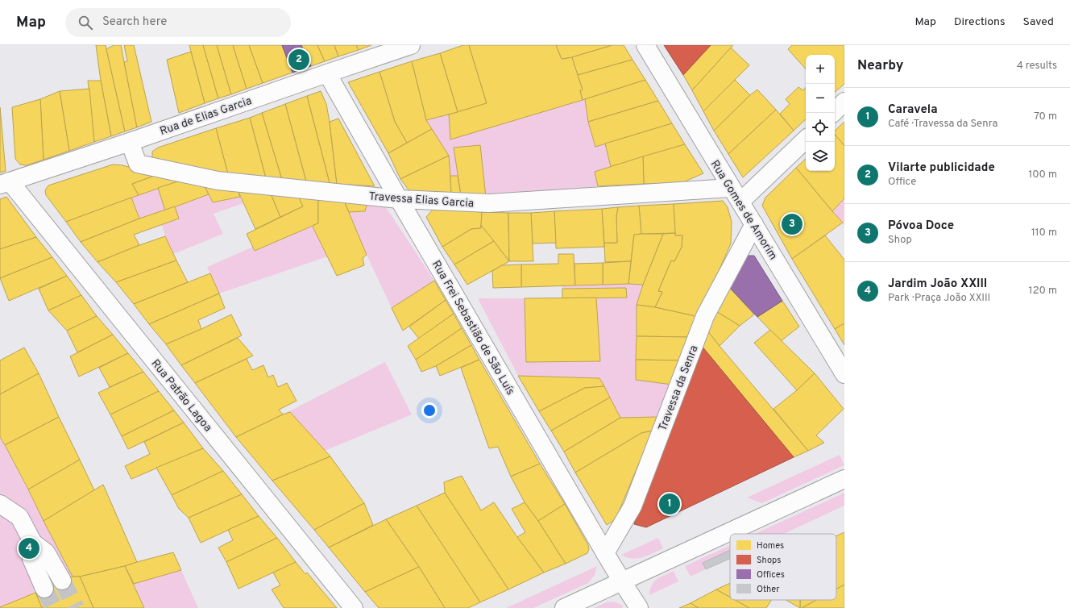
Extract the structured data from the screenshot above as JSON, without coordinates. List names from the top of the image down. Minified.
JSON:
{"streets":{"street":["Rua de Elias Garcia","Travessa Elias Garcia","Rua Gomes de Amorim","Rua Frei Sebastião de São Luís","Travessa da Senra","Rua Patrão Lagoa"]},"crossings":[["Rua de Elias Garcia","Travessa Elias Garcia"],["Rua de Elias Garcia","Rua Frei Sebastião de São Luís"],["Rua de Elias Garcia","Rua Patrão Lagoa"],["Travessa Elias Garcia","Rua Gomes de Amorim"],["Travessa Elias Garcia","Rua Frei Sebastião de São Luís"],["Rua Gomes de Amorim","Travessa da Senra"],["Rua Frei Sebastião de São Luís","Travessa da Senra"]],"legend":["Homes","Shops","Offices","Other"],"page":{"header":"Map","search":"Search here","nav":["Map","Directions","Saved"],"heading":["Nearby","4 results"],"pins":["2","3","1","4"],"map_buttons":["+","−"],"list":[{"mark":"1","name":"Caravela","note":"Café · Travessa da Senra","value":"70 m"},{"mark":"2","name":"Vilarte publicidade","note":"Office","value":"100 m"},{"mark":"3","name":"Póvoa Doce","note":"Shop","value":"110 m"},{"mark":"4","name":"Jardim João XXIII","note":"Park · Praça João XXIII","value":"120 m"}]}}
